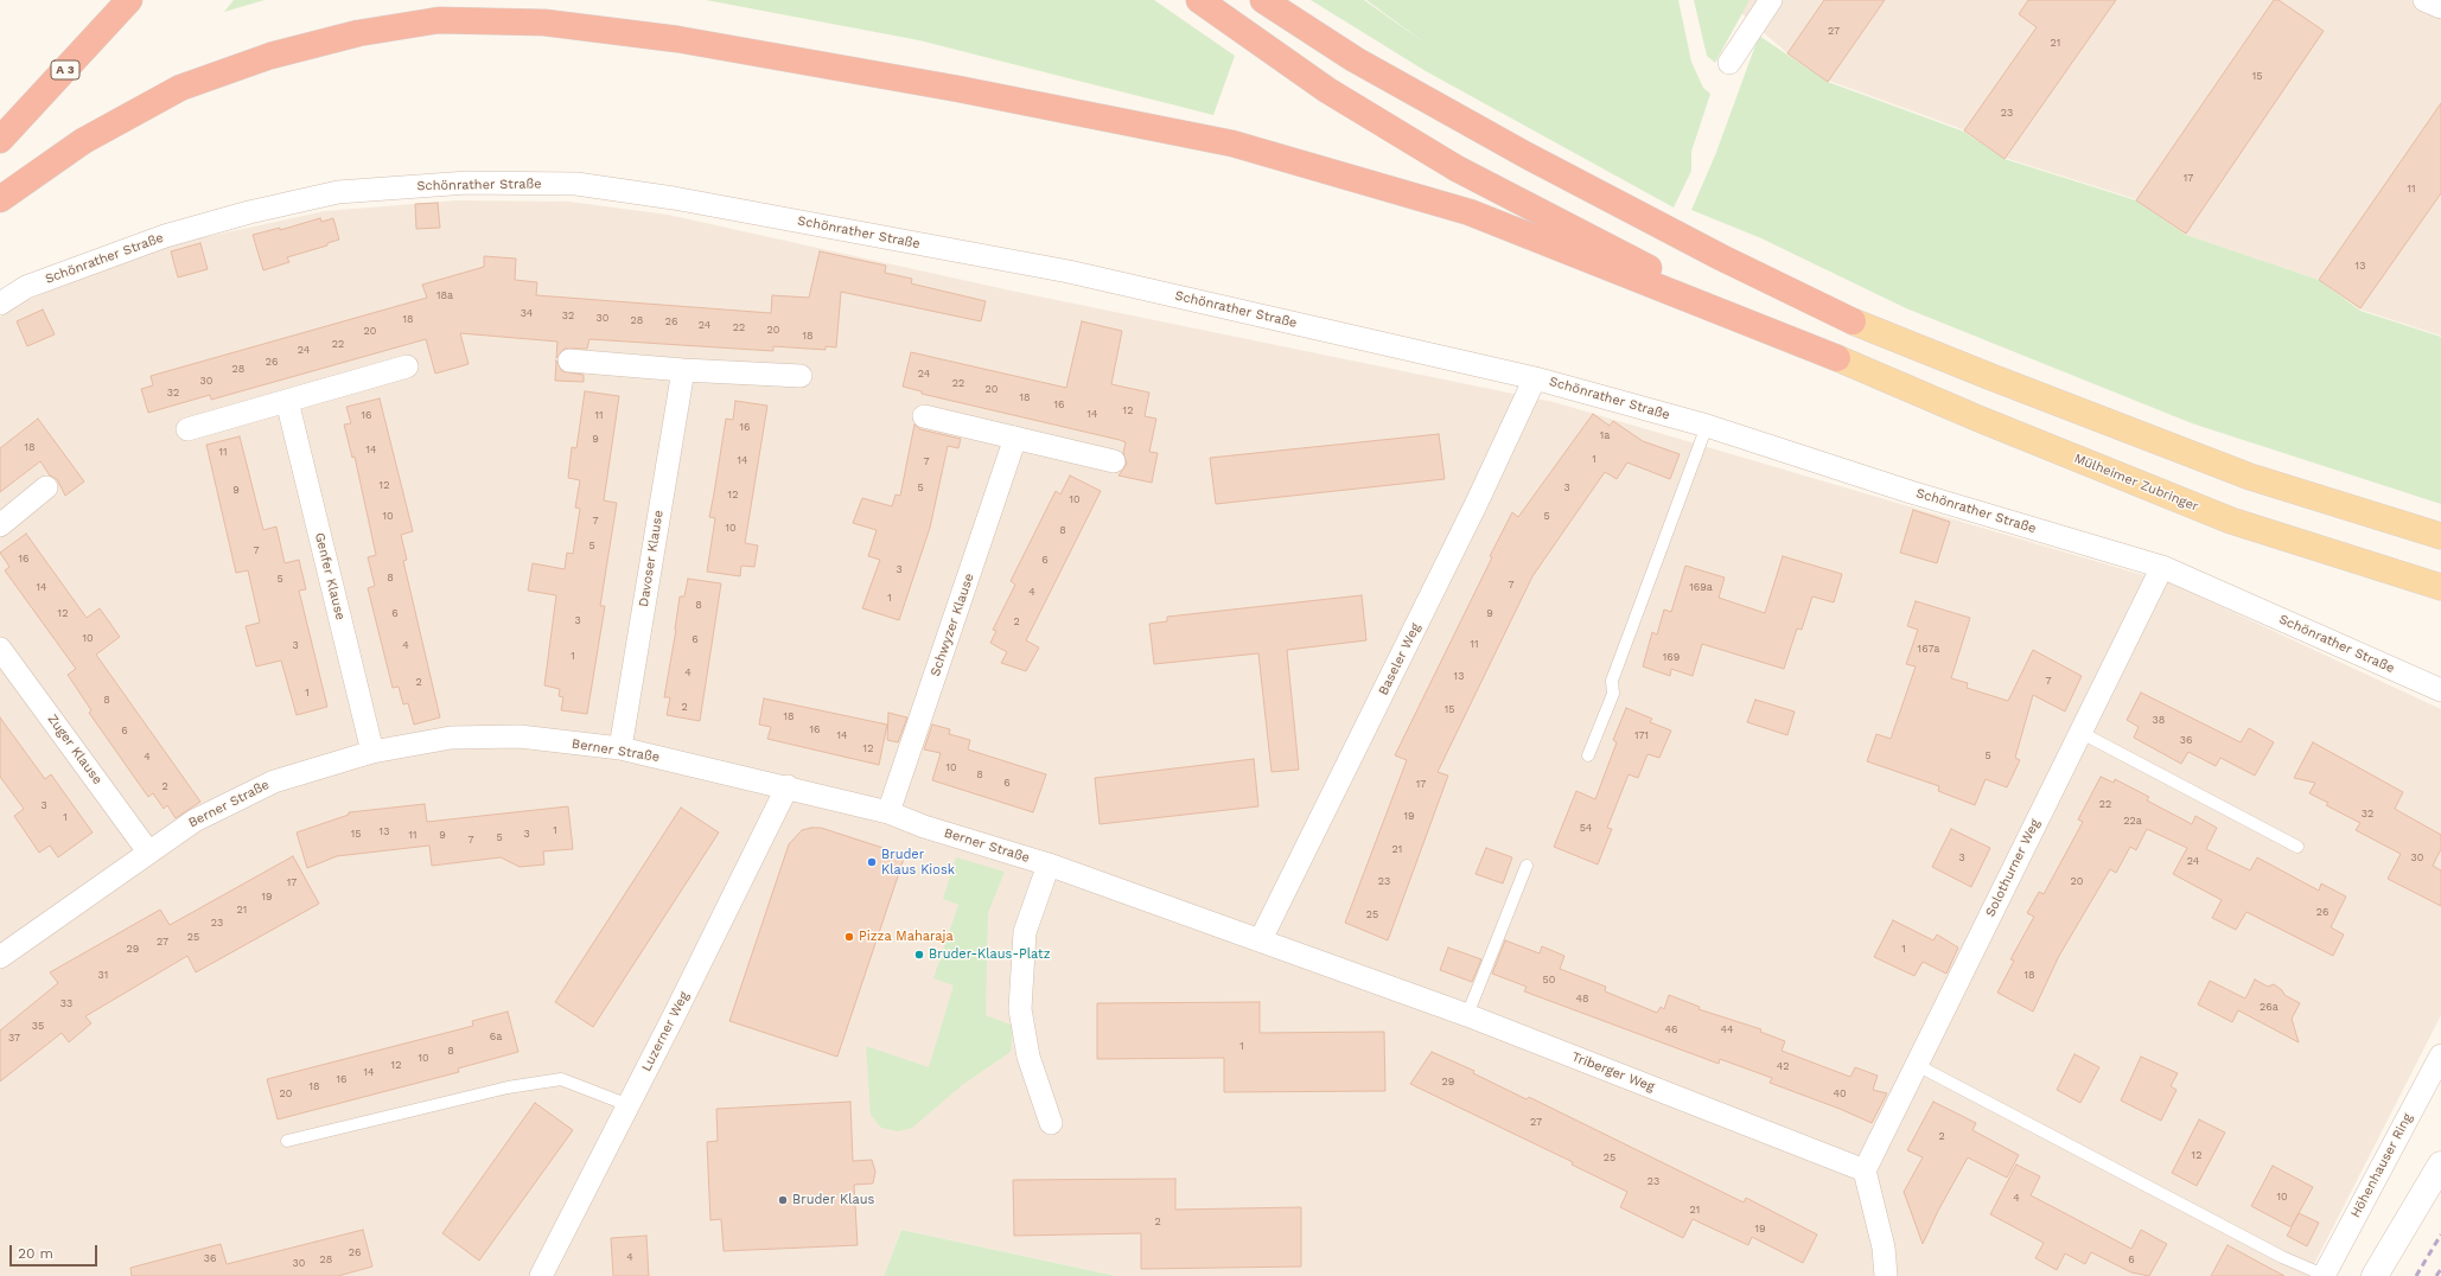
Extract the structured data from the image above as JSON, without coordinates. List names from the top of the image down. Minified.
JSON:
{"streets":{"highway":["A 3"],"main road":["Mülheimer Zubringer"],"street":["Schönrather Straße","Davoser Klause","Genfer Klause","Schwyzer Klause","Baseler Weg","Zuger Klause","Berner Straße","Solothurner Weg","Luzerner Weg","Triberger Weg","Höhenhauser Ring"]},"crossings":[["Schönrather Straße","Baseler Weg"],["Schönrather Straße","Solothurner Weg"],["Davoser Klause","Berner Straße"],["Genfer Klause","Berner Straße"],["Schwyzer Klause","Berner Straße"],["Baseler Weg","Berner Straße"],["Baseler Weg","Triberger Weg"],["Zuger Klause","Berner Straße"],["Berner Straße","Luzerner Weg"],["Berner Straße","Triberger Weg"],["Solothurner Weg","Triberger Weg"]],"places":["Bruder Klaus Kiosk","Pizza Maharaja","Bruder-Klaus-Platz","Bruder Klaus"],"house_numbers":["27","21","15","23","17","11","13","18a","34","32","30","18","28","26","24","22","20","20","18","22","24","26","28","24","30","22","20","32","18","16","12","14","16","11","16","1a","9","18","14","11","1","14","7","12","5","3","9","12","10","10","5","7","10","8","5","7","16","6","3","8","5","7","14","169a","4","1","8","12","6","9","3","2","10","6","11","3","4","167a","1","169","4","13","7","2","1","8","2","15","18","38","16","6","14","171","36","12","5","4","10","8","6","17","2","22","3","32","19","1","22a","54","1","13","15","3","11","9","5","7","21","3","30","24","23","20","17","19","21","26","25","23","25","27","29","1","31","18","50","48","33","26a","35","46","44","6a","37","1","8","10","12","42","14","16","29","18","20","40","27","2","12","25","23","10","4","21","2","19","26","4","36","28","6","30"],"scale_bar":"20 m"}
